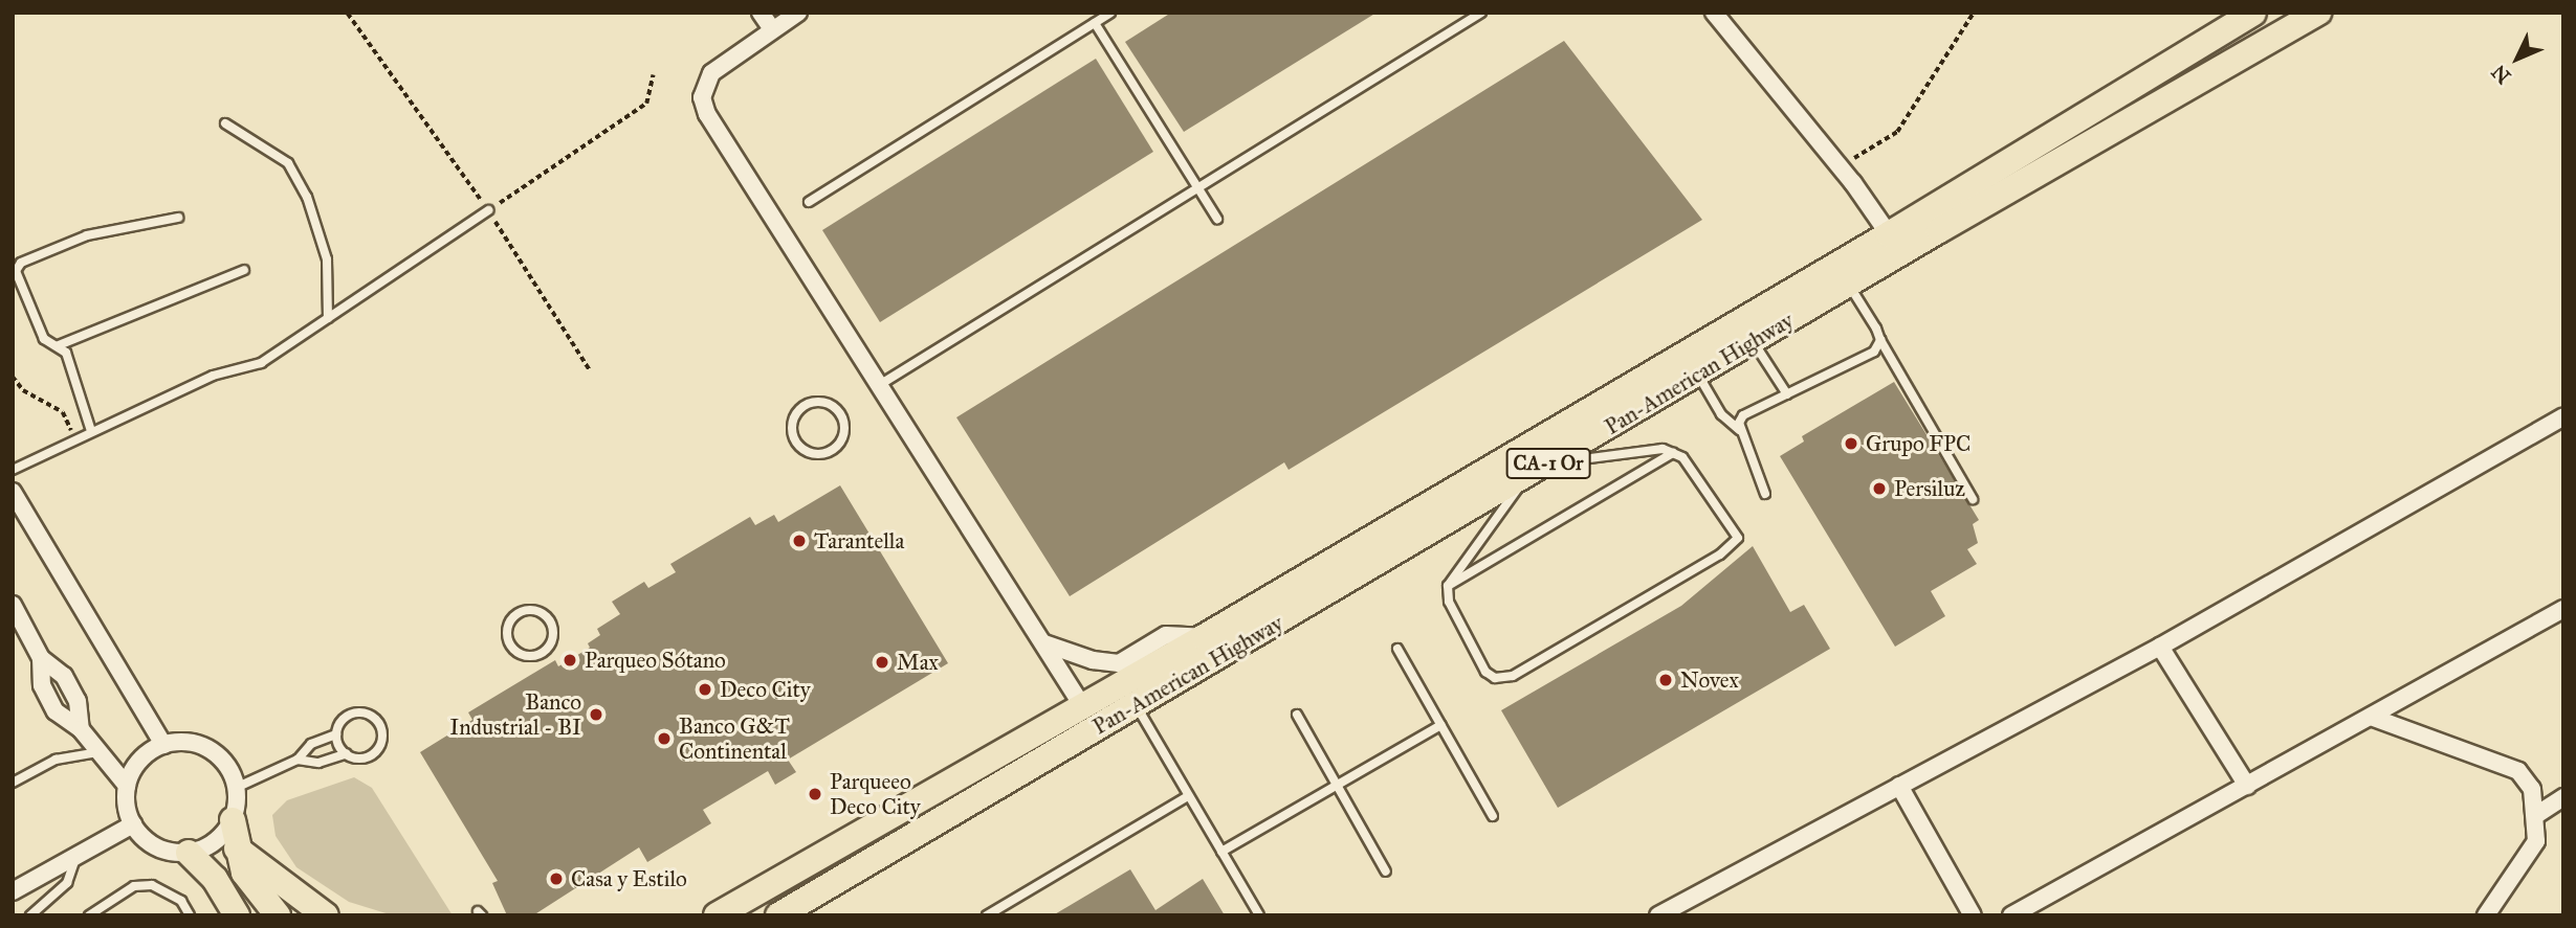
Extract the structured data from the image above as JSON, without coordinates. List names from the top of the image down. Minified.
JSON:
{"streets":{"highway":["Pan-American Highway","CA-1 Or"]},"places":["Grupo FPC","Persiluz","Tarantella","Parqueo Sótano","Max","Novex","Deco City","Banco Industrial - BI","Banco G&T Continental","Parqueeo Deco City","Casa y Estilo"],"north":"bottom left"}
